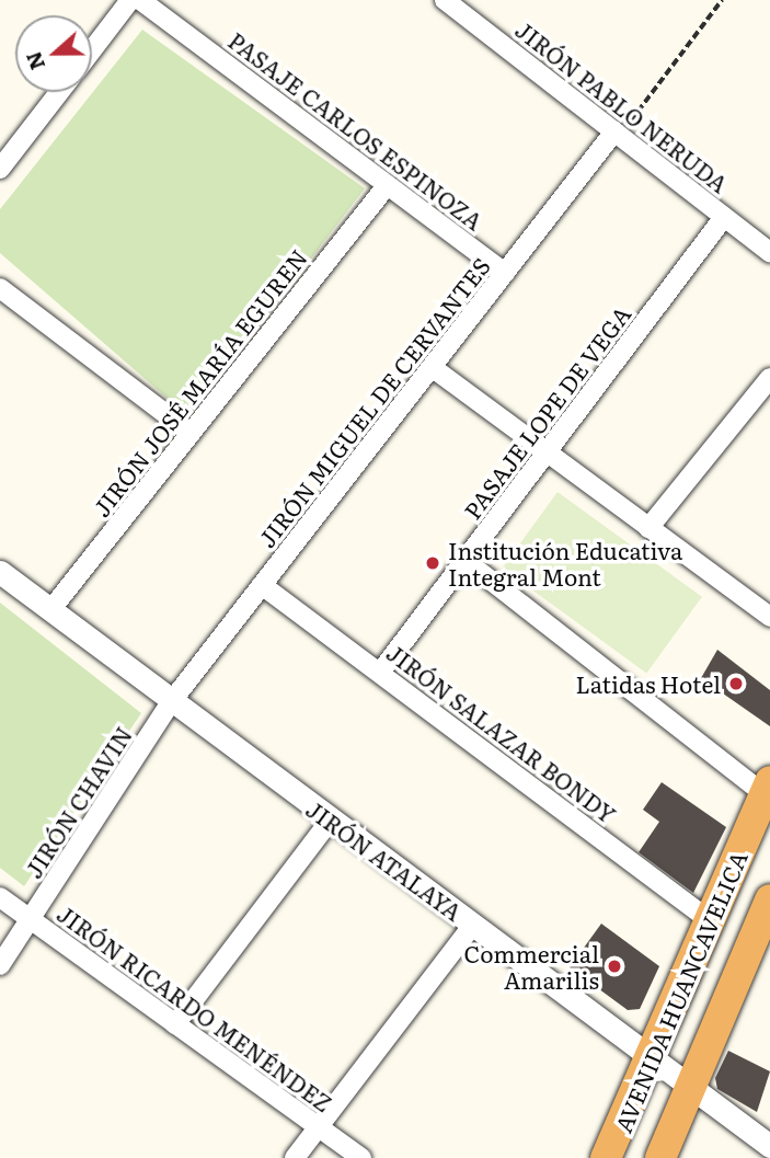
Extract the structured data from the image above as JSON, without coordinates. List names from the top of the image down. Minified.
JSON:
{"streets":{"highway":["AVENIDA HUANCAVELICA"],"street":["JIRÓN PABLO NERUDA","PASAJE CARLOS ESPINOZA","JIRÓN JOSÉ MARÍA EGUREN","JIRÓN MIGUEL DE CERVANTES","PASAJE LOPE DE VEGA","JIRÓN SALAZAR BONDY","JIRÓN CHAVIN","JIRÓN ATALAYA","JIRÓN RICARDO MENÉNDEZ"]},"crossings":[["JIRÓN PABLO NERUDA","JIRÓN MIGUEL DE CERVANTES"],["JIRÓN PABLO NERUDA","PASAJE LOPE DE VEGA"],["PASAJE CARLOS ESPINOZA","JIRÓN JOSÉ MARÍA EGUREN"],["PASAJE CARLOS ESPINOZA","JIRÓN MIGUEL DE CERVANTES"],["JIRÓN JOSÉ MARÍA EGUREN","JIRÓN ATALAYA"],["JIRÓN MIGUEL DE CERVANTES","JIRÓN SALAZAR BONDY"],["JIRÓN MIGUEL DE CERVANTES","JIRÓN CHAVIN"],["JIRÓN MIGUEL DE CERVANTES","JIRÓN ATALAYA"],["PASAJE LOPE DE VEGA","JIRÓN SALAZAR BONDY"],["JIRÓN SALAZAR BONDY","AVENIDA HUANCAVELICA"],["JIRÓN CHAVIN","JIRÓN ATALAYA"],["JIRÓN CHAVIN","JIRÓN RICARDO MENÉNDEZ"],["JIRÓN ATALAYA","AVENIDA HUANCAVELICA"]],"places":["Institución Educativa Integral Mont","Latidas Hotel","Commercial Amarilis"],"north":"left"}
